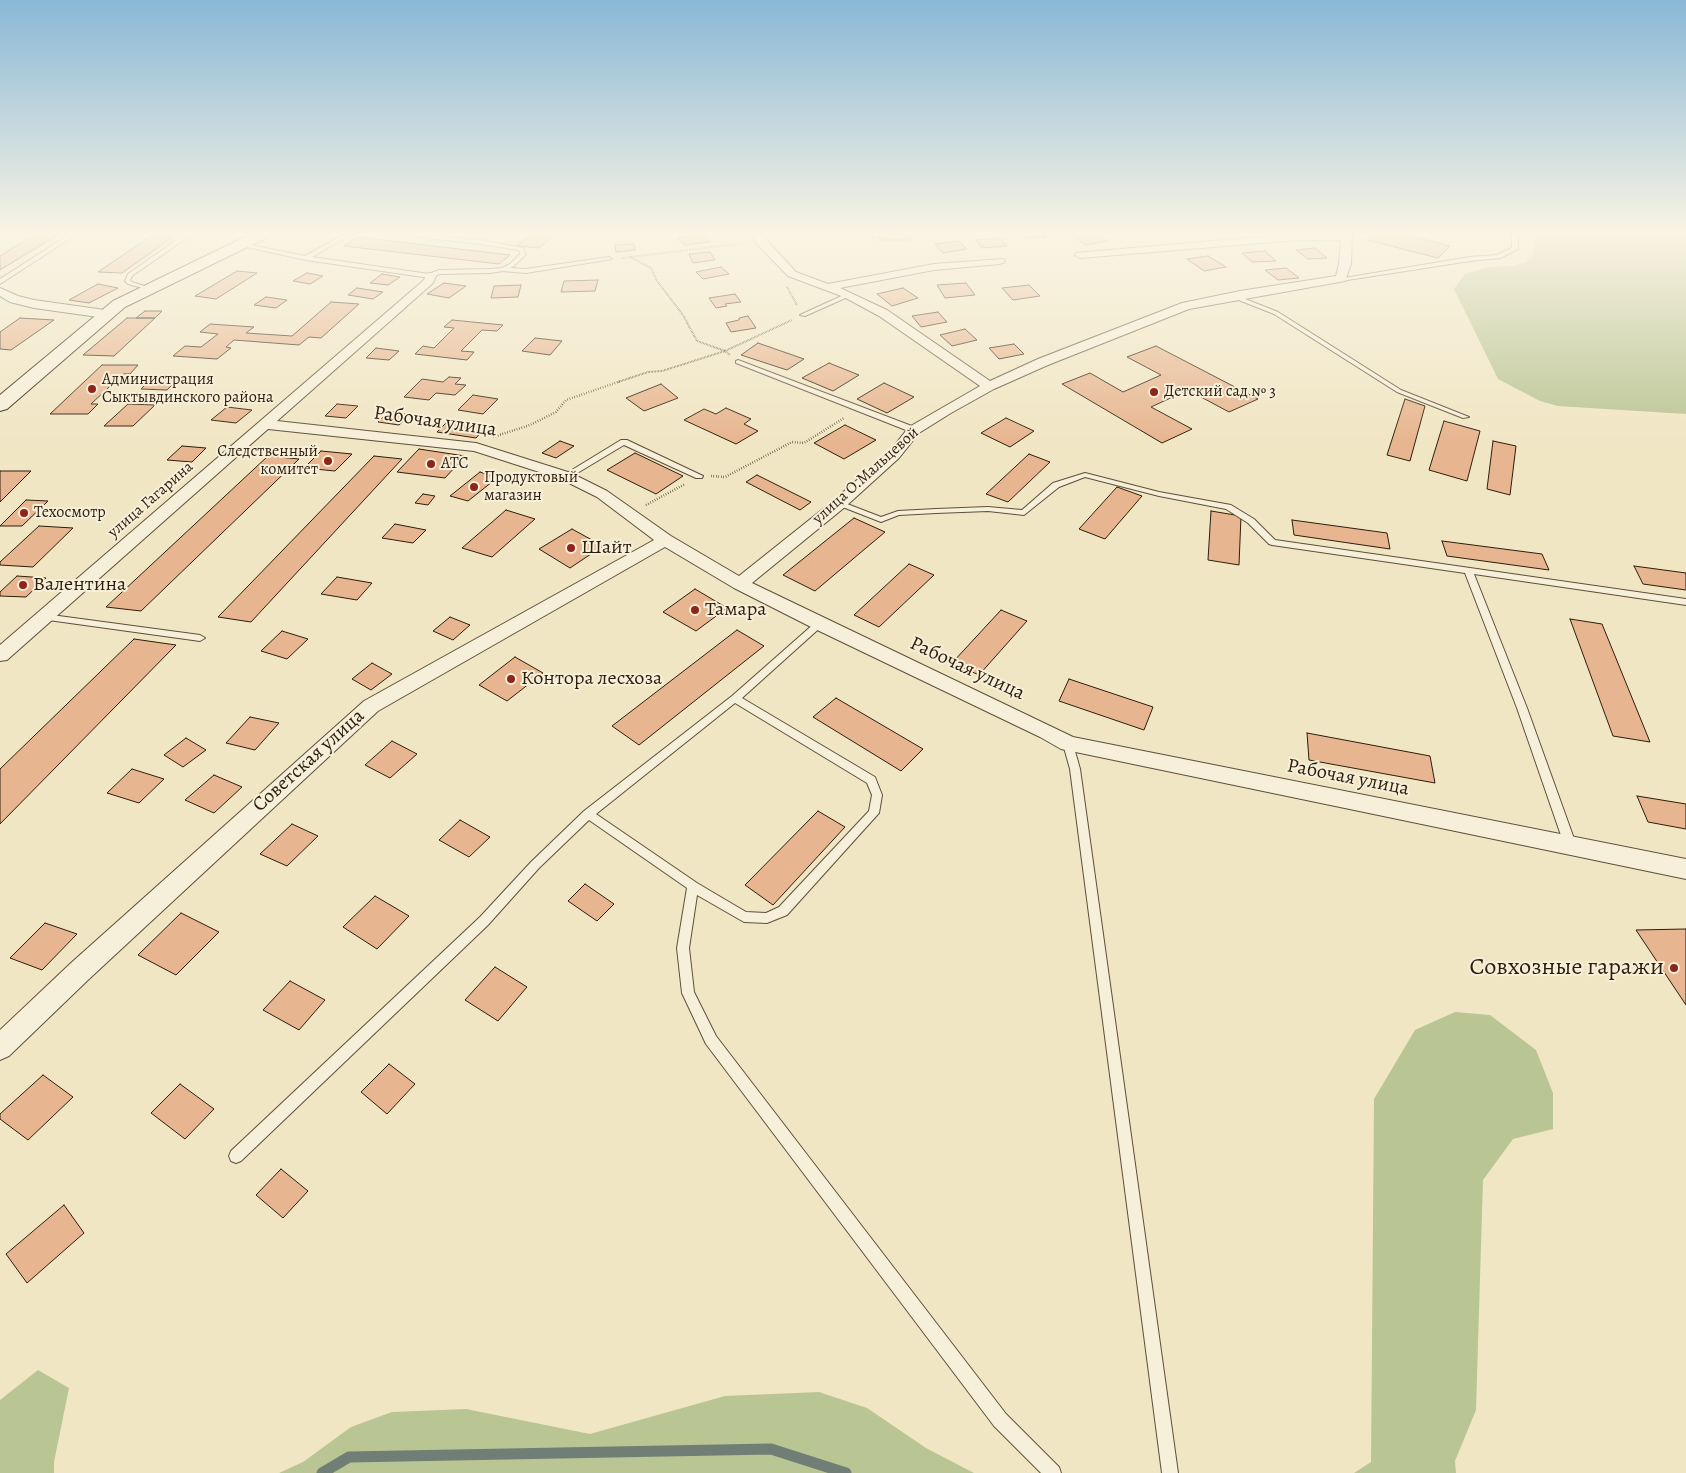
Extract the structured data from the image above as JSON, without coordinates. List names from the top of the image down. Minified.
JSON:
{"streets":{"street":["Рабочая улица","улица О.Мальцевой","улица Гагарина","Советская улица"]},"crossings":[["Рабочая улица","улица О.Мальцевой"],["Рабочая улица","улица Гагарина"],["Рабочая улица","Советская улица"]],"places":["Администрация Сыктывдинского района","Детский сад № 3","Следственный комитет","АТС","Продуктовый магазин","Техосмотр","Шайт","Валентина","Тамара","Контора лесхоза","Совхозные гаражи"]}
